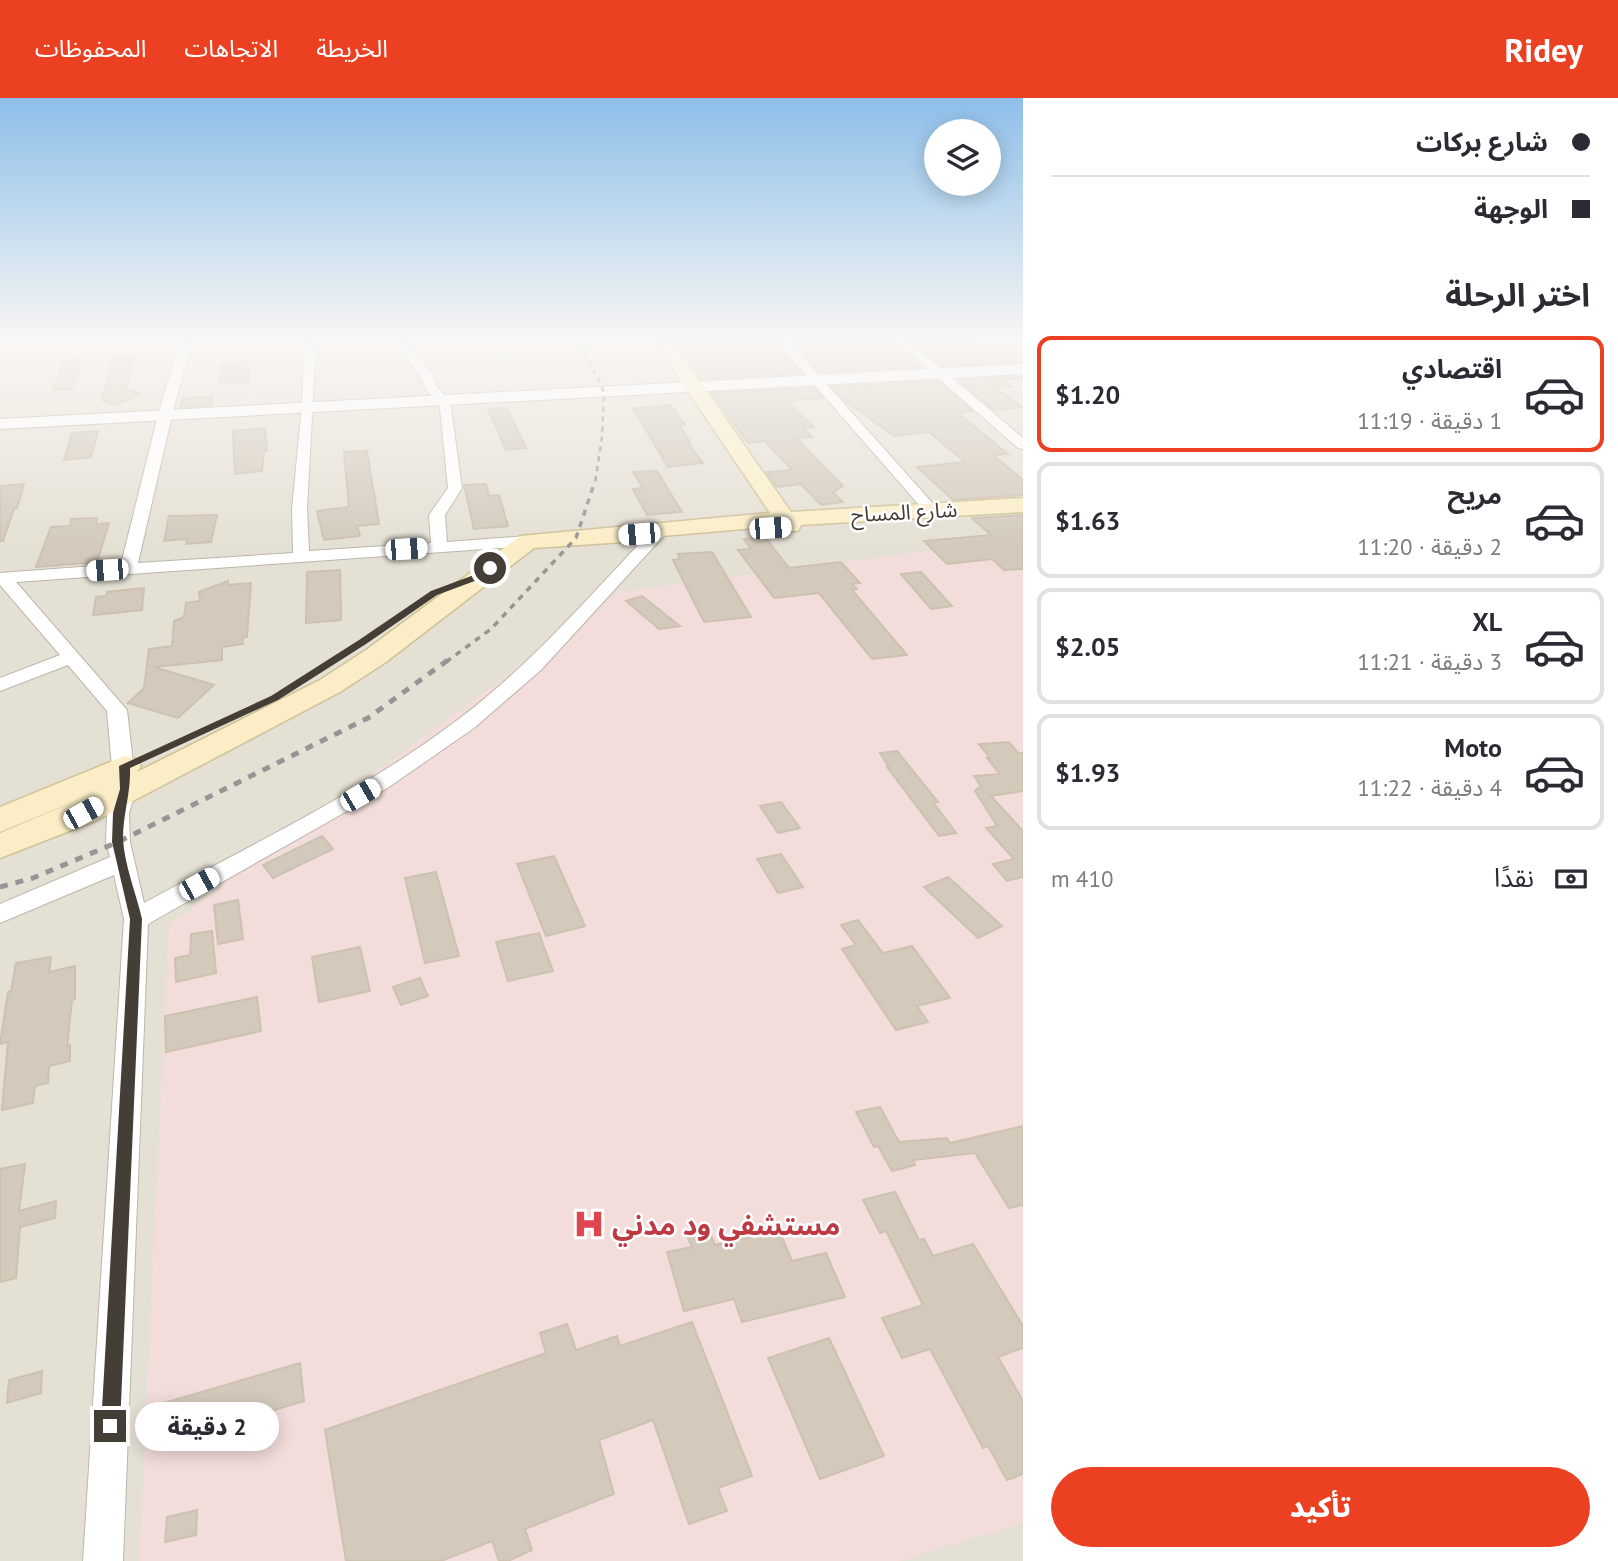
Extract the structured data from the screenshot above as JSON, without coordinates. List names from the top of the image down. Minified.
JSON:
{"streets":{"main road":["شارع المساح"]},"places":{"hospital":["مستشفي ود مدني"]},"page":{"header":"Ridey","nav":["الخريطة","الاتجاهات","المحفوظات"],"banner":["شارع بركات","الوجهة"],"heading":"اختر الرحلة","list":[{"name":"اقتصادي","note":"1 دقيقة · 11:19","value":"$1.20"},{"name":"مريح","note":"2 دقيقة · 11:20","value":"$1.63"},{"name":"XL","note":"3 دقيقة · 11:21","value":"$2.05"},{"name":"Moto","note":"4 دقيقة · 11:22","value":"$1.93"}],"pay":["نقدًا","410 m"],"bubble":"2 دقيقة","buttons":"تأكيد"}}
